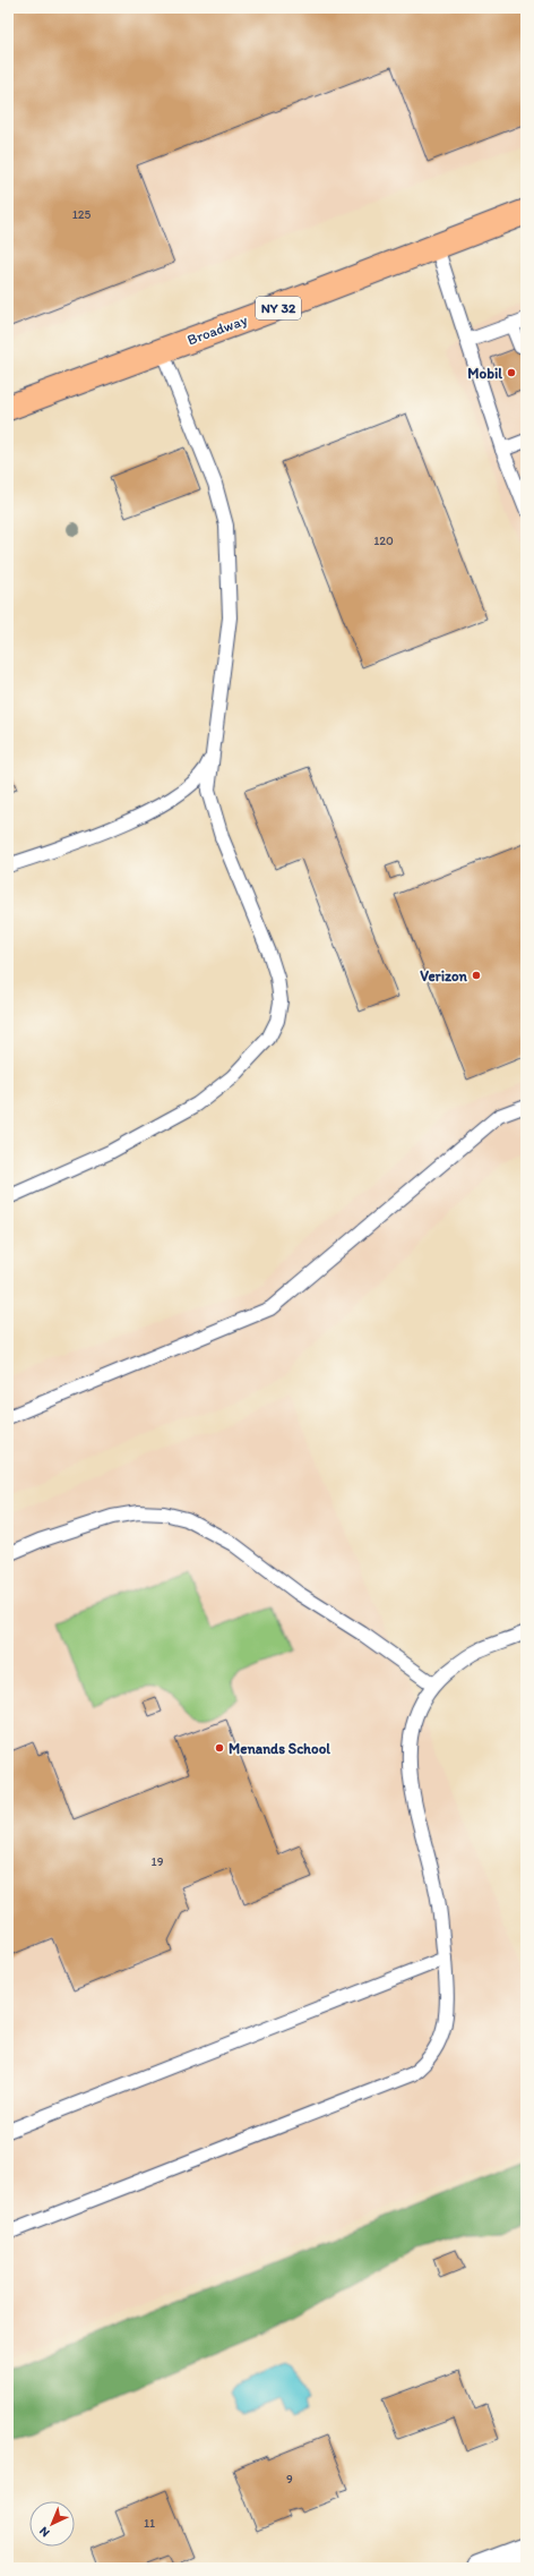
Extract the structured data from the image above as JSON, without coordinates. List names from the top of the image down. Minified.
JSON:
{"streets":{"main road":["NY 32","Broadway"]},"places":["Mobil","Verizon","Menands School"],"house_numbers":["125","120","19","9","11"],"north":"bottom left"}
